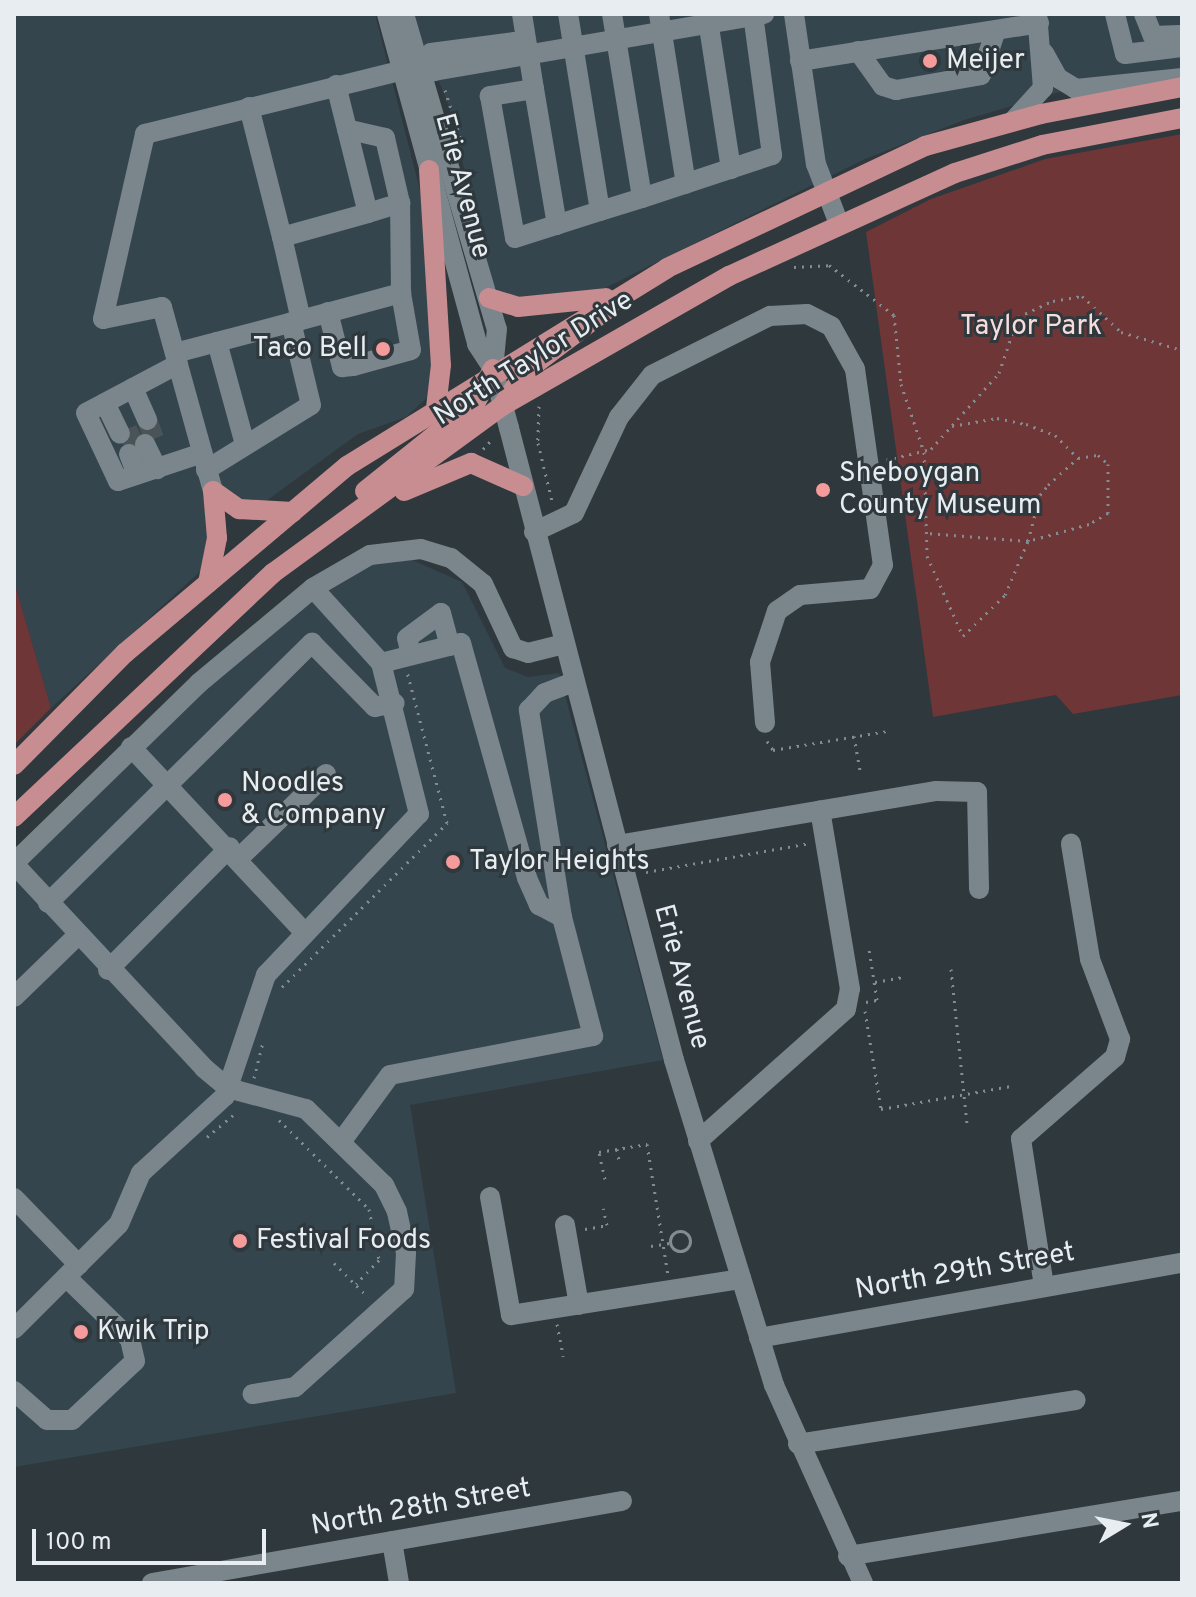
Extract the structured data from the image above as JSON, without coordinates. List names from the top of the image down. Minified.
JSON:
{"streets":{"main road":["North Taylor Drive"],"street":["Erie Avenue","North 29th Street","North 28th Street"]},"crossings":[["Erie Avenue","North Taylor Drive"],["Erie Avenue","North 29th Street"]],"parks":["Taylor Park"],"places":["Meijer","Taco Bell","Sheboygan County Museum","Noodles & Company","Taylor Heights","Festival Foods","Kwik Trip"],"scale_bar":"100 m","north":"right"}
